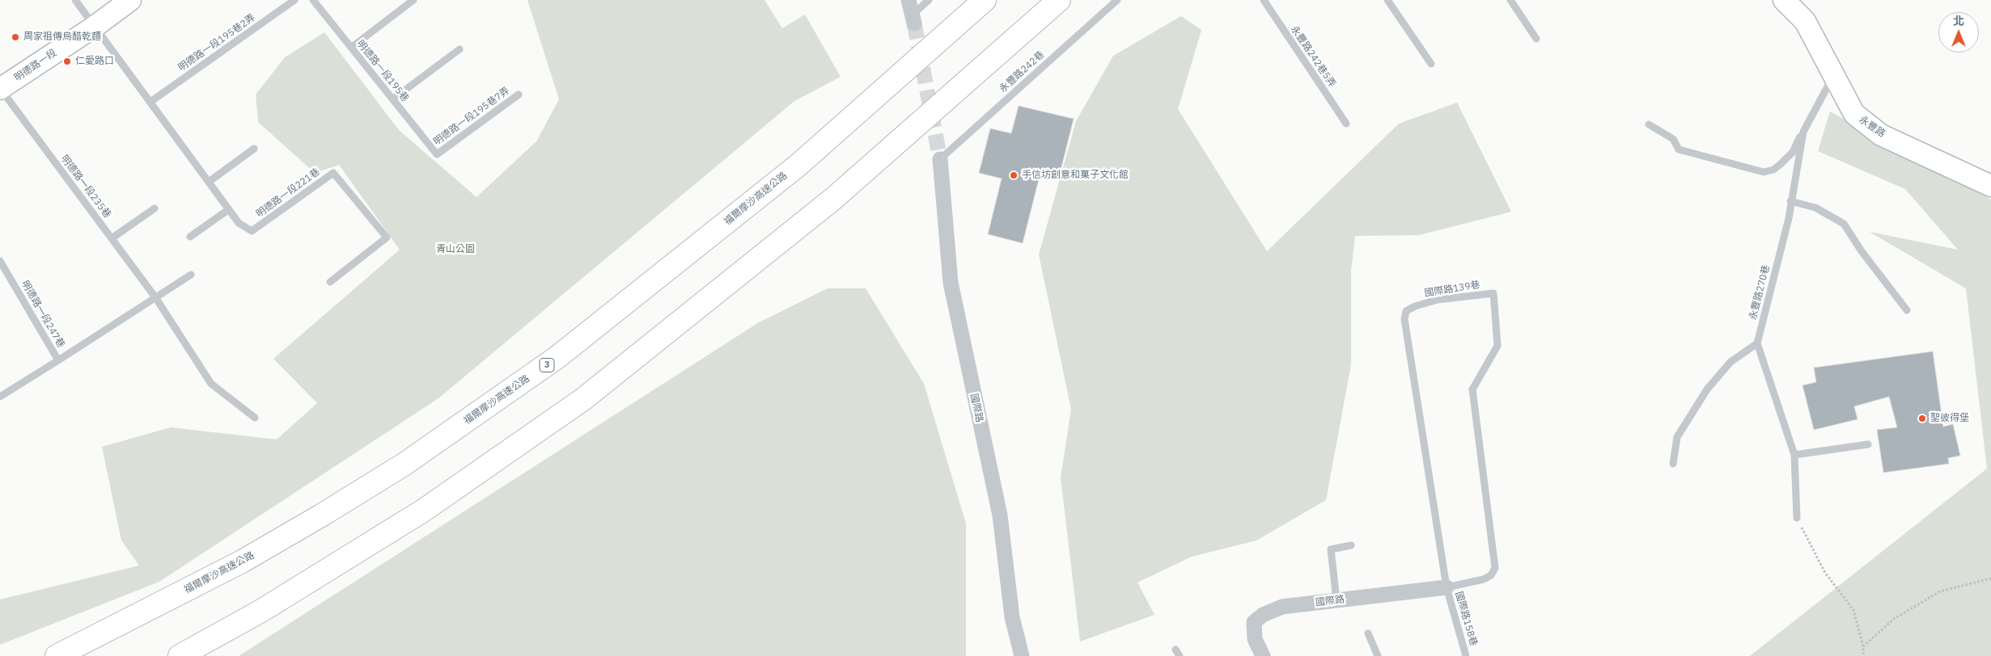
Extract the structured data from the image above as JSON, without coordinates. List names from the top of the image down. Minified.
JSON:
{"streets":{"highway":["福爾摩沙高速公路","3"],"street":["明德路一段","永豐路","國際路"],"lane":["明德路一段195巷2弄","永豐路242巷5弄","明德路一段195巷","永豐路242巷","明德路一段195巷7弄","明德路一段235巷","明德路一段221巷","國際路139巷","永豐路270巷","明德路一段247巷","國際路158巷"]},"crossings":[["明德路一段195巷2弄","明德路一段221巷"],["明德路一段","明德路一段235巷"],["明德路一段","明德路一段221巷"],["明德路一段195巷","明德路一段195巷7弄"],["永豐路242巷","國際路"],["永豐路","永豐路270巷"],["國際路139巷","國際路"],["國際路139巷","國際路158巷"],["國際路","國際路158巷"]],"parks":["青山公園"],"places":["周家祖傳烏醋乾麵","仁愛路口","手信坊創意和菓子文化館","聖彼得堡"],"north":"top"}
